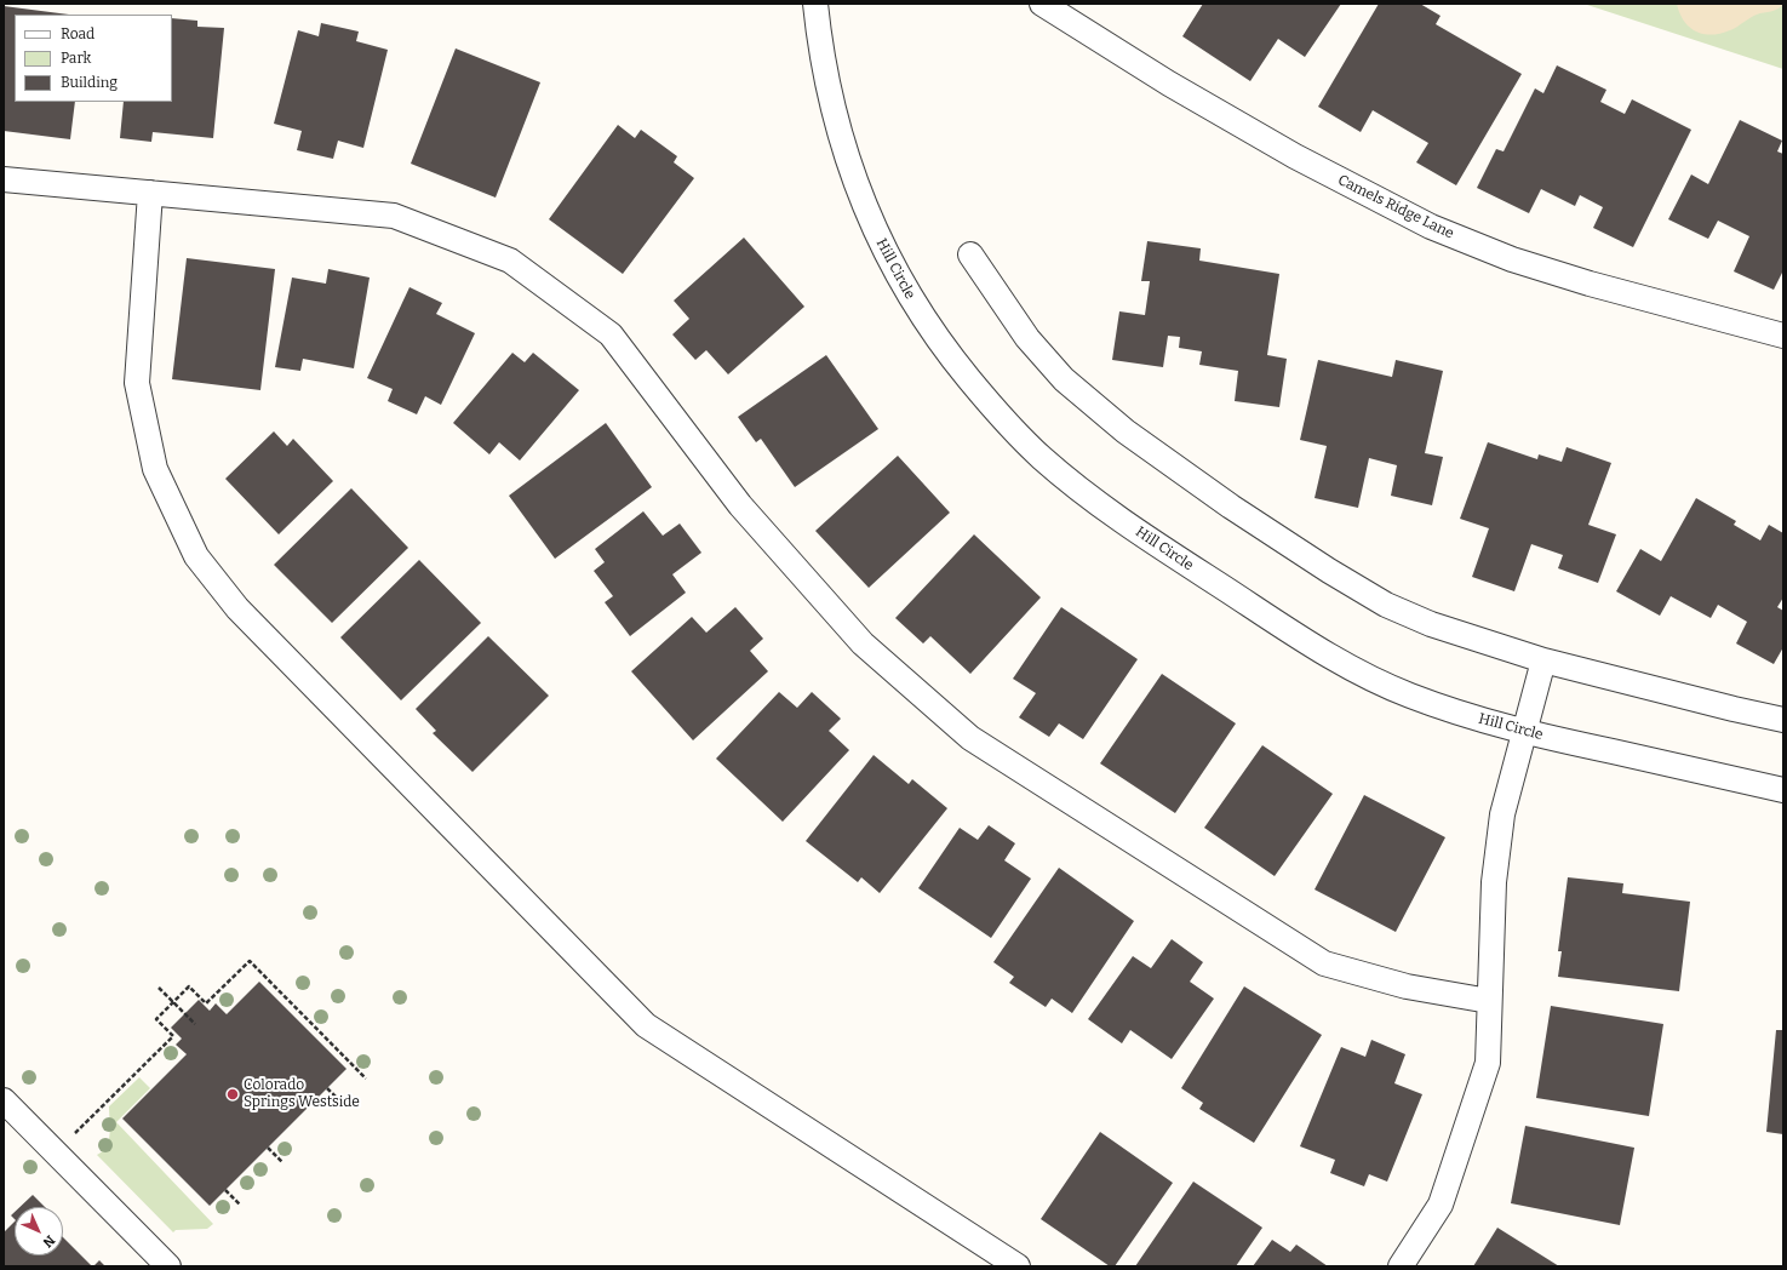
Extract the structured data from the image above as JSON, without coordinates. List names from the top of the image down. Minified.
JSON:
{"streets":{"street":["Camels Ridge Lane","Hill Circle"]},"places":["Colorado Springs Westside"],"legend":["Road","Park","Building"],"north":"bottom right"}
